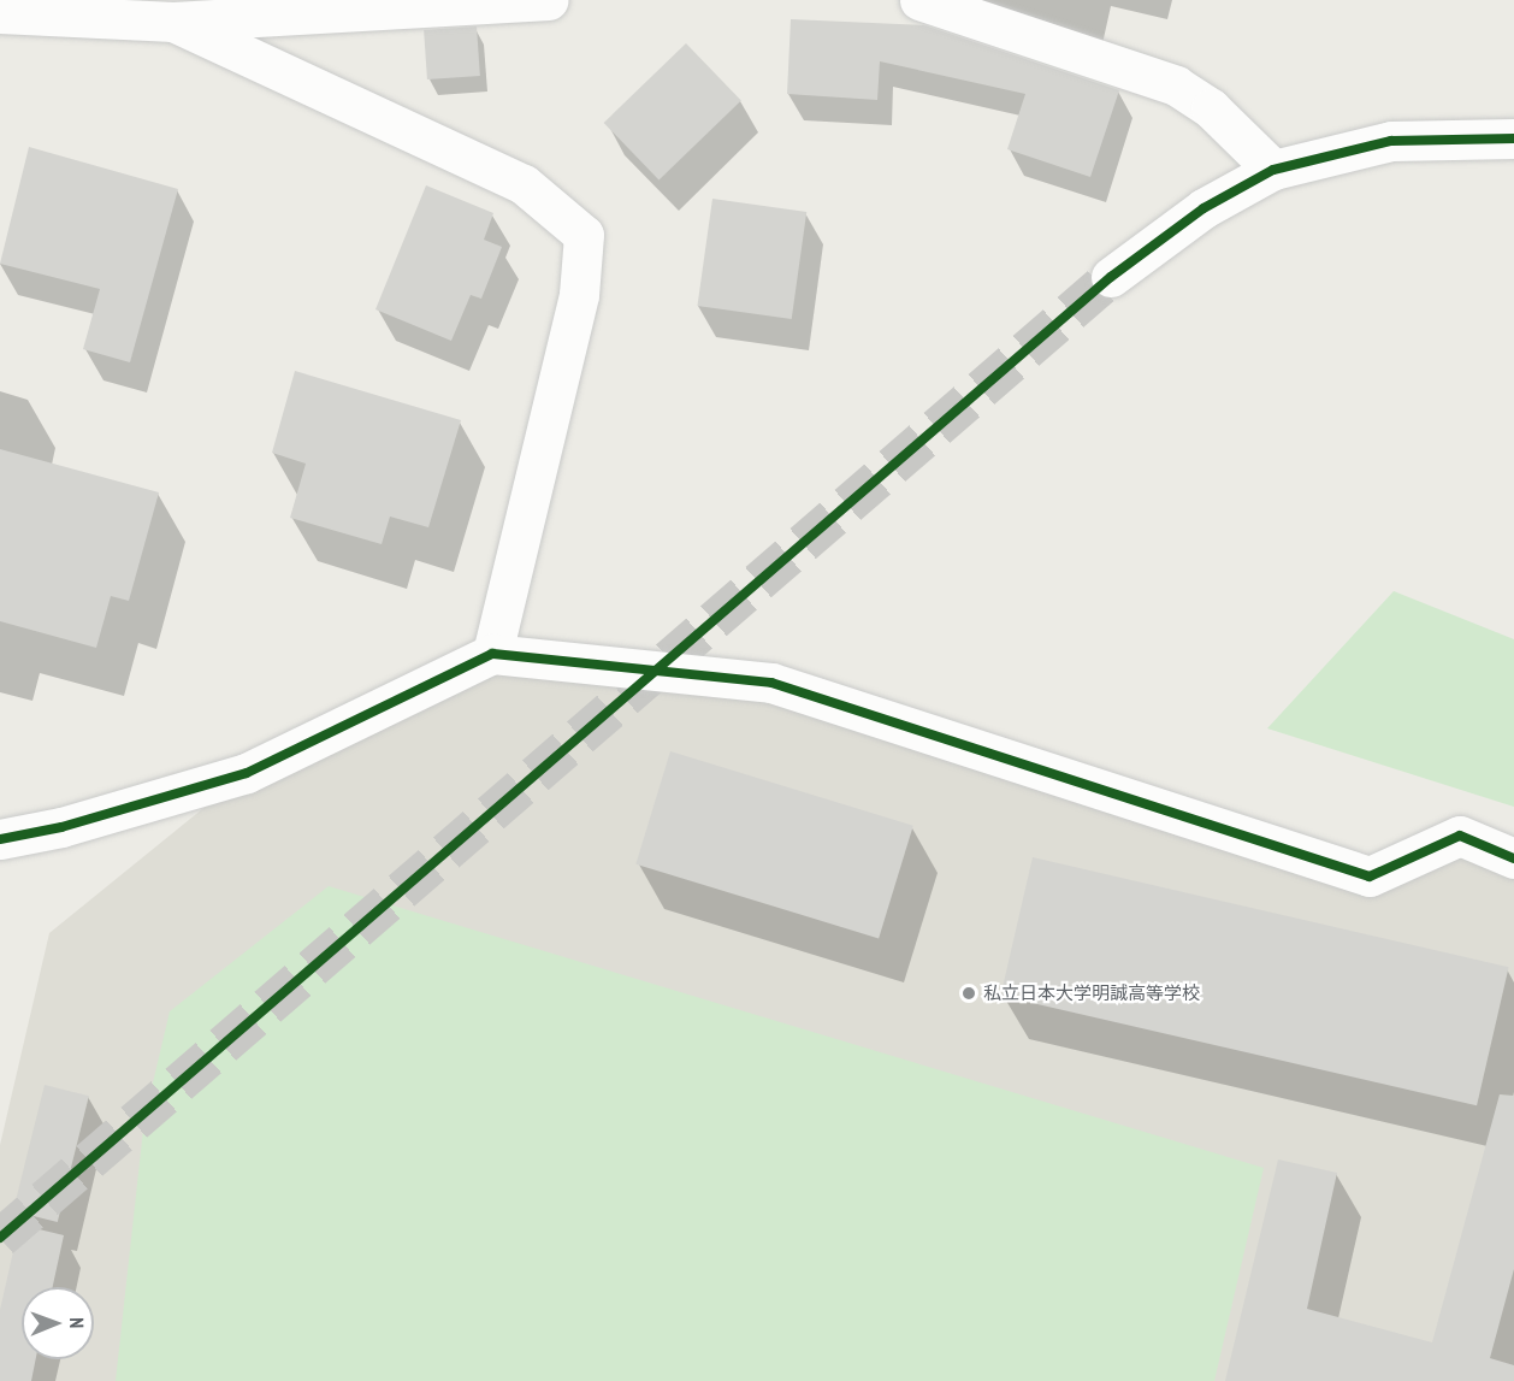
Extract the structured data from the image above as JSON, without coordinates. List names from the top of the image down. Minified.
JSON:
{"places":["私立日本大学明誠高等学校"],"north":"right"}
